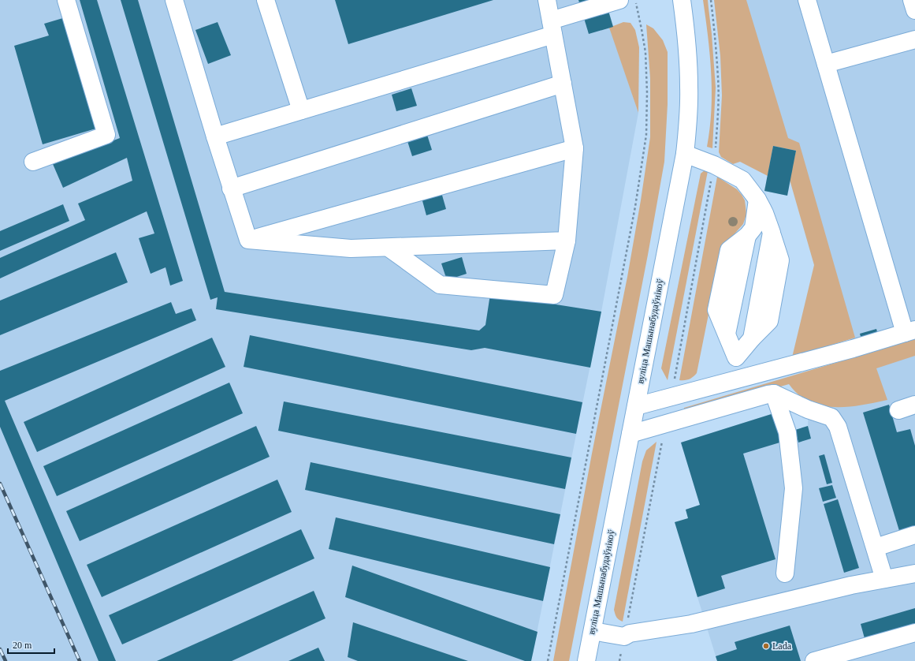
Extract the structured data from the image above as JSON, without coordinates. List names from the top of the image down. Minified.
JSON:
{"streets":{"main road":["вуліца Машынабудаўнікоў"]},"places":["Lada"],"scale_bar":"20 m"}
